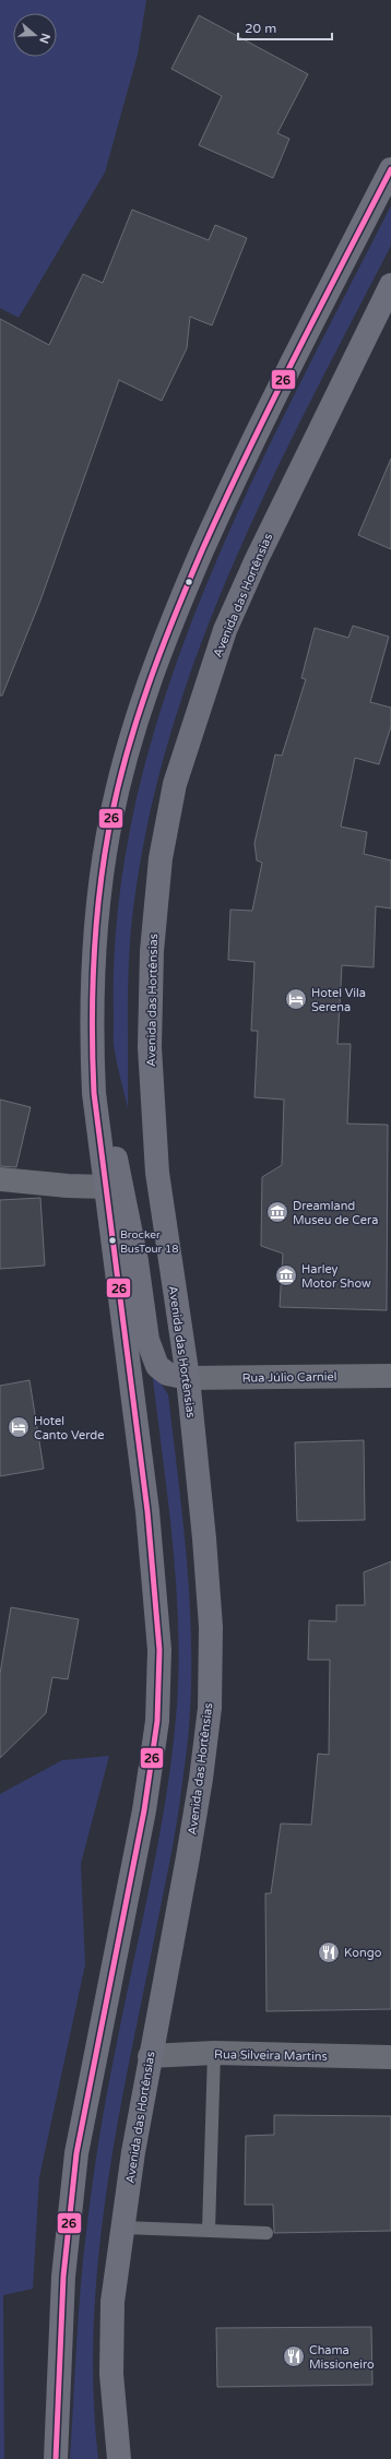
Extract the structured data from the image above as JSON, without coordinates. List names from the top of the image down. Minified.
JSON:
{"streets":{"main road":["Avenida das Hortênsias"],"street":["Rua Júlio Carniel","Rua Silveira Martins"]},"crossings":[["Avenida das Hortênsias","Rua Júlio Carniel"],["Avenida das Hortênsias","Rua Silveira Martins"]],"places":{"hotel":["Hotel Vila Serena","Hotel Canto Verde"],"museum":["Dreamland Museu de Cera","Harley Motor Show"],"other":["Brocker BusTour 18"],"restaurant":["Kongo","Chama Missioneiro"]},"lines":["transit line 26"],"scale_bar":"20 m","north":"right"}
